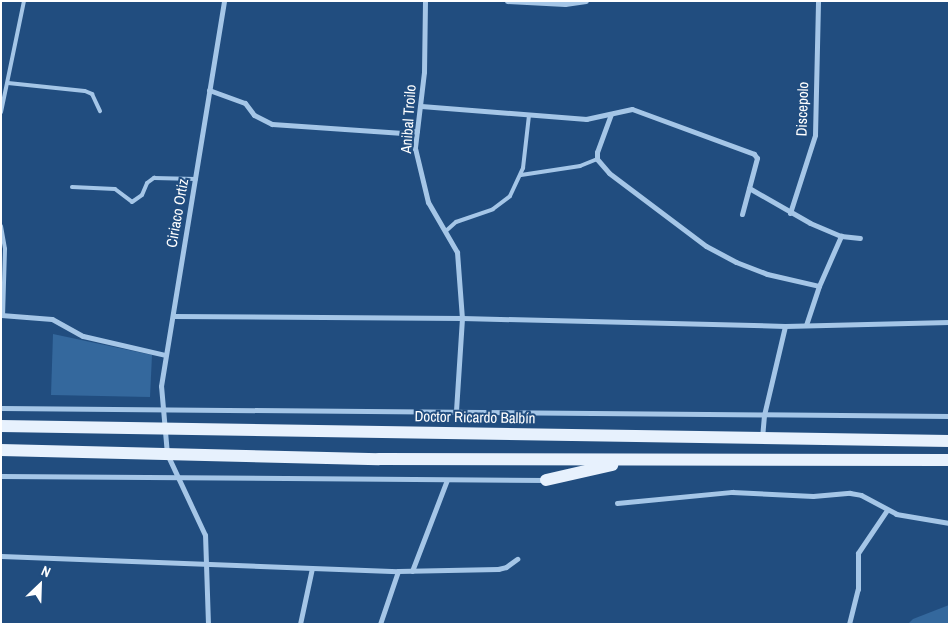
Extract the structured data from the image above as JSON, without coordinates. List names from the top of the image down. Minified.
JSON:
{"streets":{"main road":["Doctor Ricardo Balbín"],"street":["Discepolo","Anibal Troilo","Ciriaco Ortiz"]},"crossings":[["Ciriaco Ortiz","Doctor Ricardo Balbín"]],"north":"top right"}
